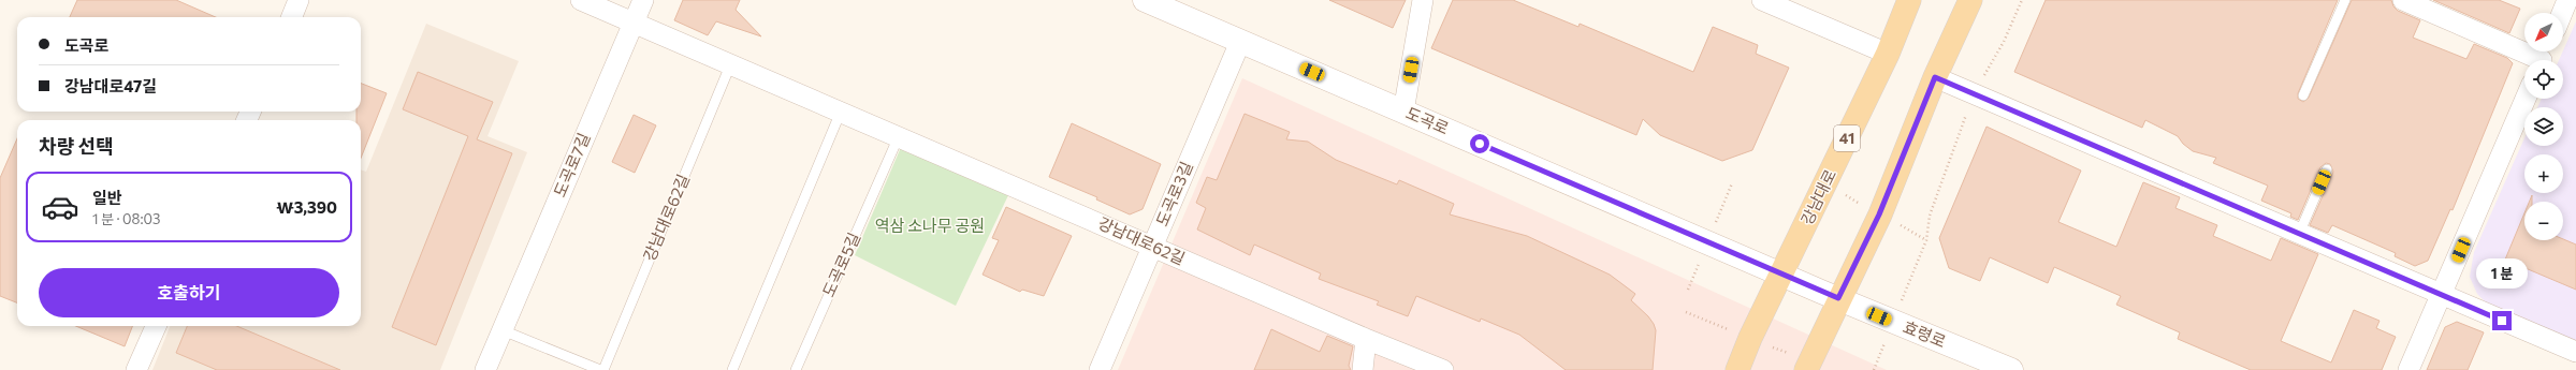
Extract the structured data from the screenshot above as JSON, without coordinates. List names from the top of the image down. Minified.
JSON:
{"streets":{"main road":["도곡로","41","강남대로","효령로"],"street":["도곡로7길","도곡로3길","강남대로62길"],"lane":["도곡로5길"]},"crossings":[["도곡로","도곡로3길"],["도곡로","강남대로"],["도곡로","효령로"],["도곡로7길","강남대로62길"],["도곡로3길","강남대로62길"],["강남대로62길","도곡로5길"]],"parks":["역삼 소나무 공원"],"north":"bottom left","page":{"map_buttons":["+","−"],"banner":["도곡로","강남대로47길"],"heading":"차량 선택","list":[{"name":"일반","note":"1 분 · 08:03","value":"₩3,390"}],"bubble":"1 분","buttons":"호출하기"}}
